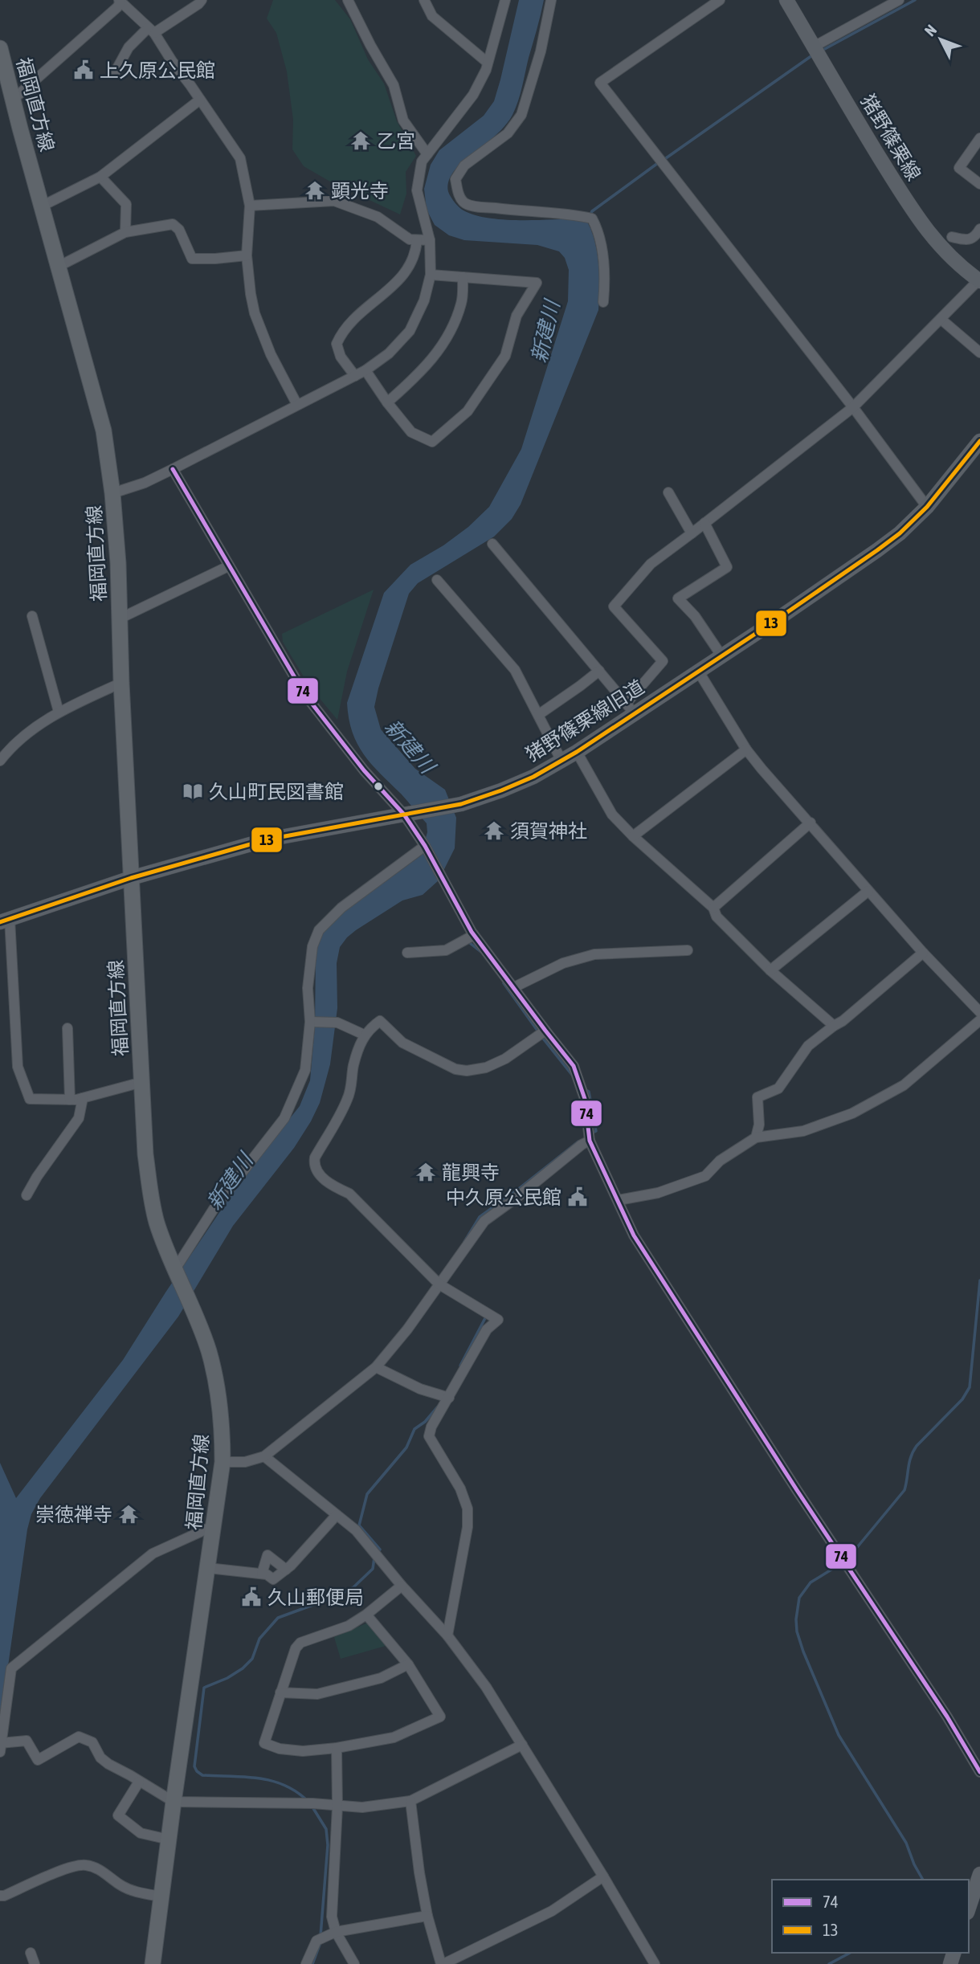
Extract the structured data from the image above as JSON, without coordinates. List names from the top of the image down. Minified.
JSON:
{"streets":{"main road":["福岡直方線"],"street":["猪野篠栗線","猪野篠栗線旧道"]},"crossings":[["福岡直方線","猪野篠栗線旧道"]],"water":["新建川"],"places":{"public building":["上久原公民館","中久原公民館","久山郵便局"],"temple":["乙宮","顕光寺","須賀神社","龍興寺","崇徳禅寺"],"library":["久山町民図書館"]},"lines":["transit line 13","transit line 74"],"legend":["74","13"],"north":"top left"}
